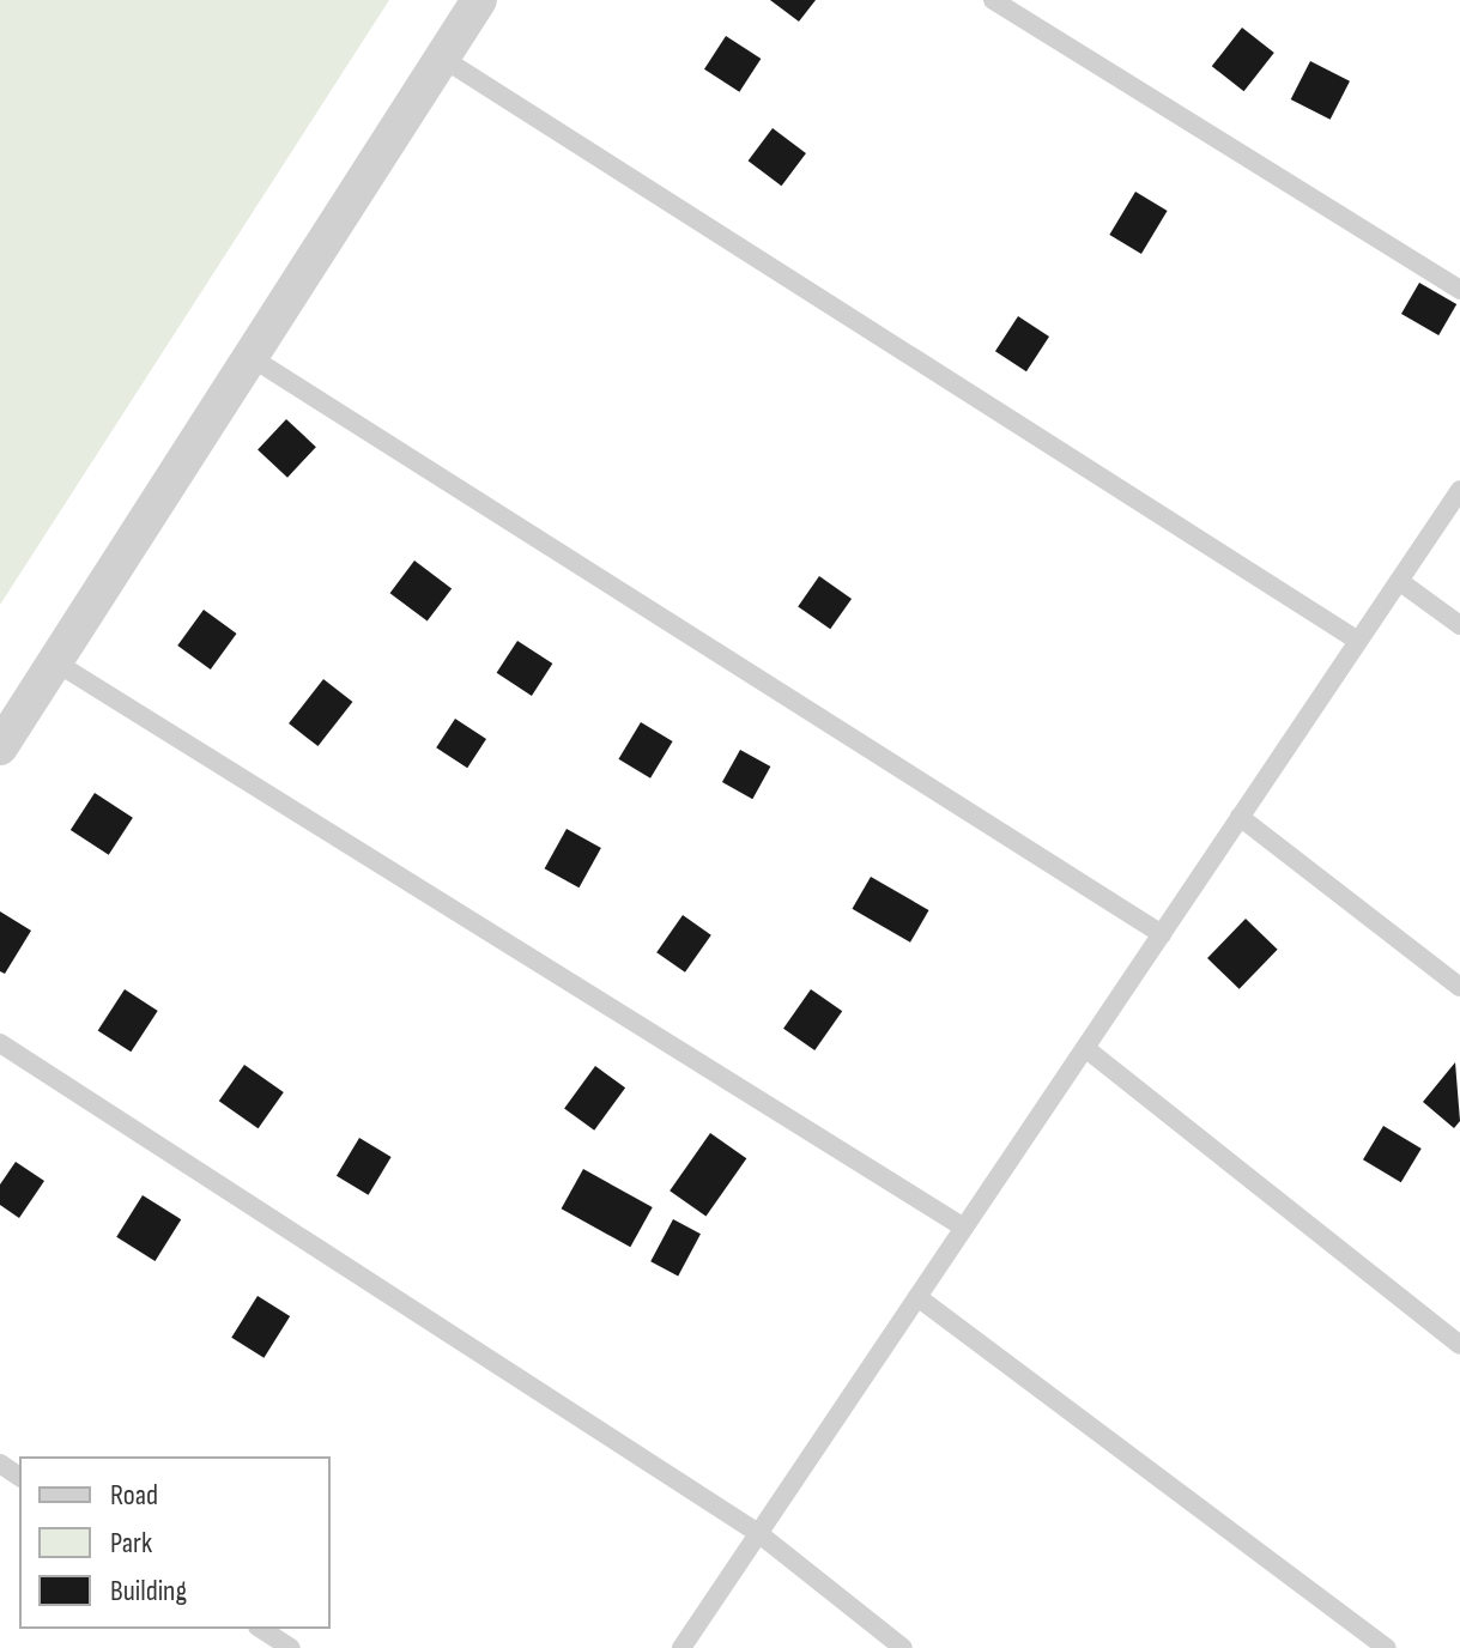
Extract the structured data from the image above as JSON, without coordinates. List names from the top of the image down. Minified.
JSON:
{"legend":["Road","Park","Building"]}
